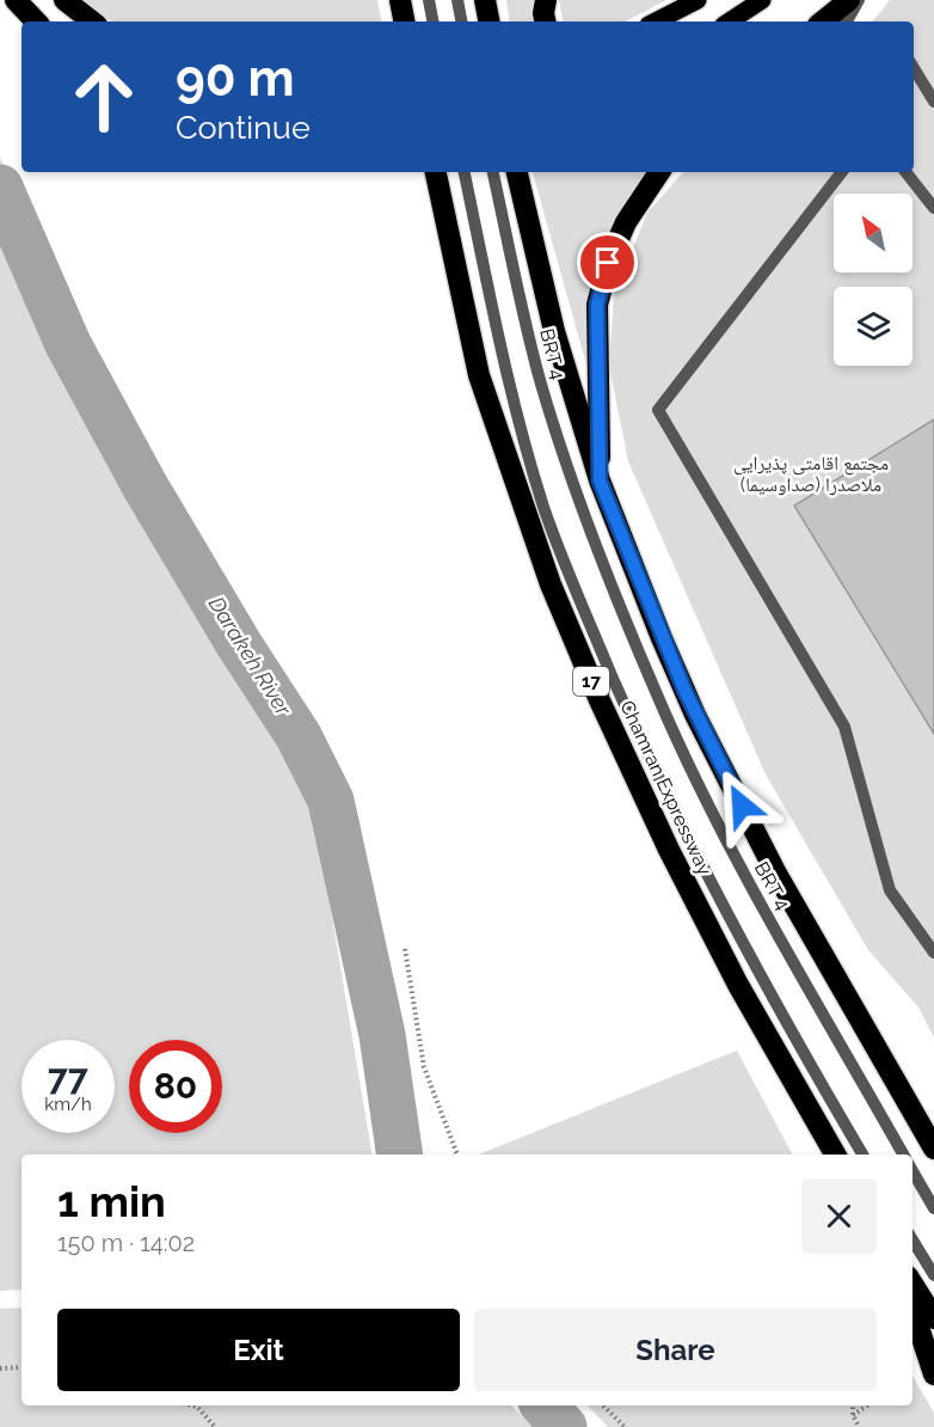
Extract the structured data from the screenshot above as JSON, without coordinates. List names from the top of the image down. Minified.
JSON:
{"streets":{"highway":["17","Chamran Expressway"],"lane":["BRT 4"]},"water":["Darakeh River"],"parks":["مجتمع اقامتی پذیرایی ملاصدرا (صداوسیما)"],"north":"top left","page":{"turn":["90 m","Continue"],"speed":"77 km/h","limit":"80","heading":["1 min","150 m · 14:02"],"buttons":["Exit","Share"]}}
